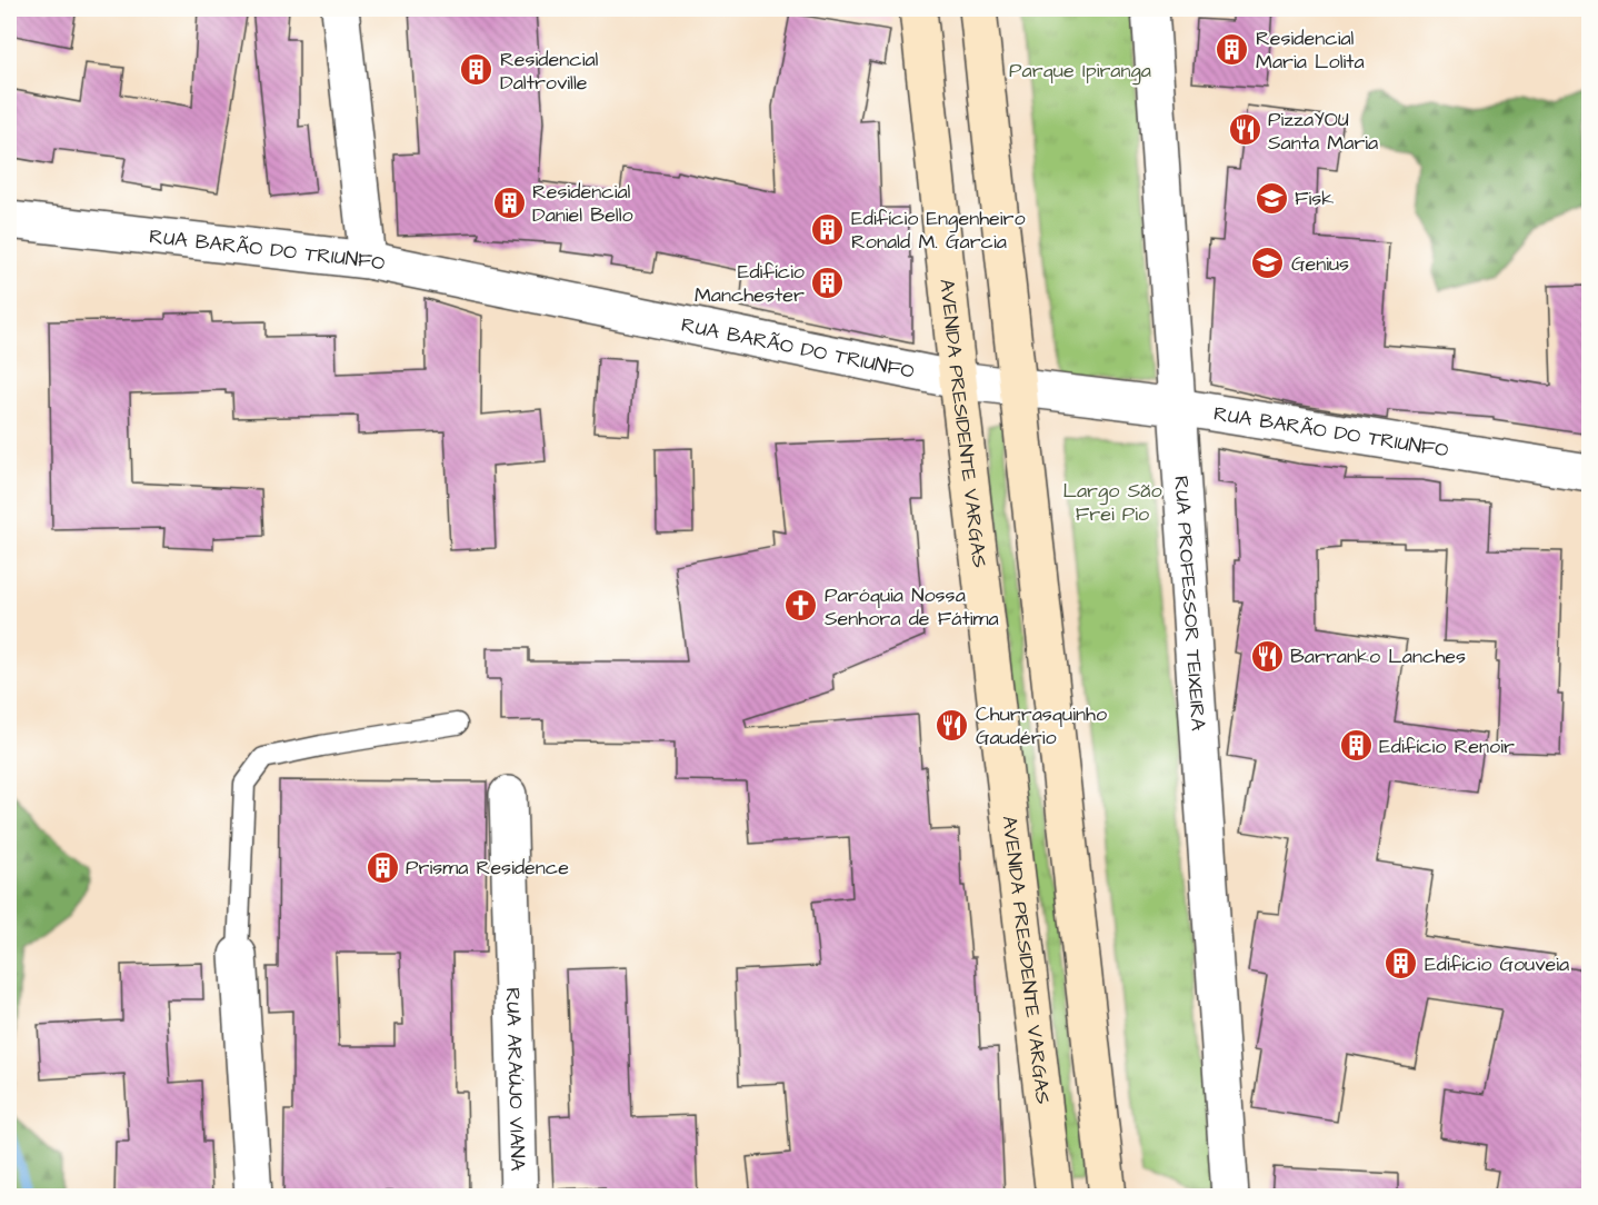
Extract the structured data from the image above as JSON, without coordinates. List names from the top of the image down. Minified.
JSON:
{"streets":{"main road":["AVENIDA PRESIDENTE VARGAS"],"street":["RUA BARÃO DO TRIUNFO","RUA PROFESSOR TEIXEIRA","RUA ARAÚJO VIANA"]},"crossings":[["RUA BARÃO DO TRIUNFO","AVENIDA PRESIDENTE VARGAS"],["RUA BARÃO DO TRIUNFO","RUA PROFESSOR TEIXEIRA"]],"parks":["Parque Ipiranga","Largo São Frei Pio"],"places":{"building":["Residencial Maria Lolita","Residencial Daltroville","Residencial Daniel Bello","Edifício Engenheiro Ronald M. Garcia","Edifício Manchester","Edifício Renoir","Prisma Residence","Edifício Gouveia"],"restaurant":["PizzaYOU Santa Maria","Barranko Lanches","Churrasquinho Gaudério"],"school or university":["Fisk","Genius"],"church":["Paróquia Nossa Senhora de Fátima"]}}
